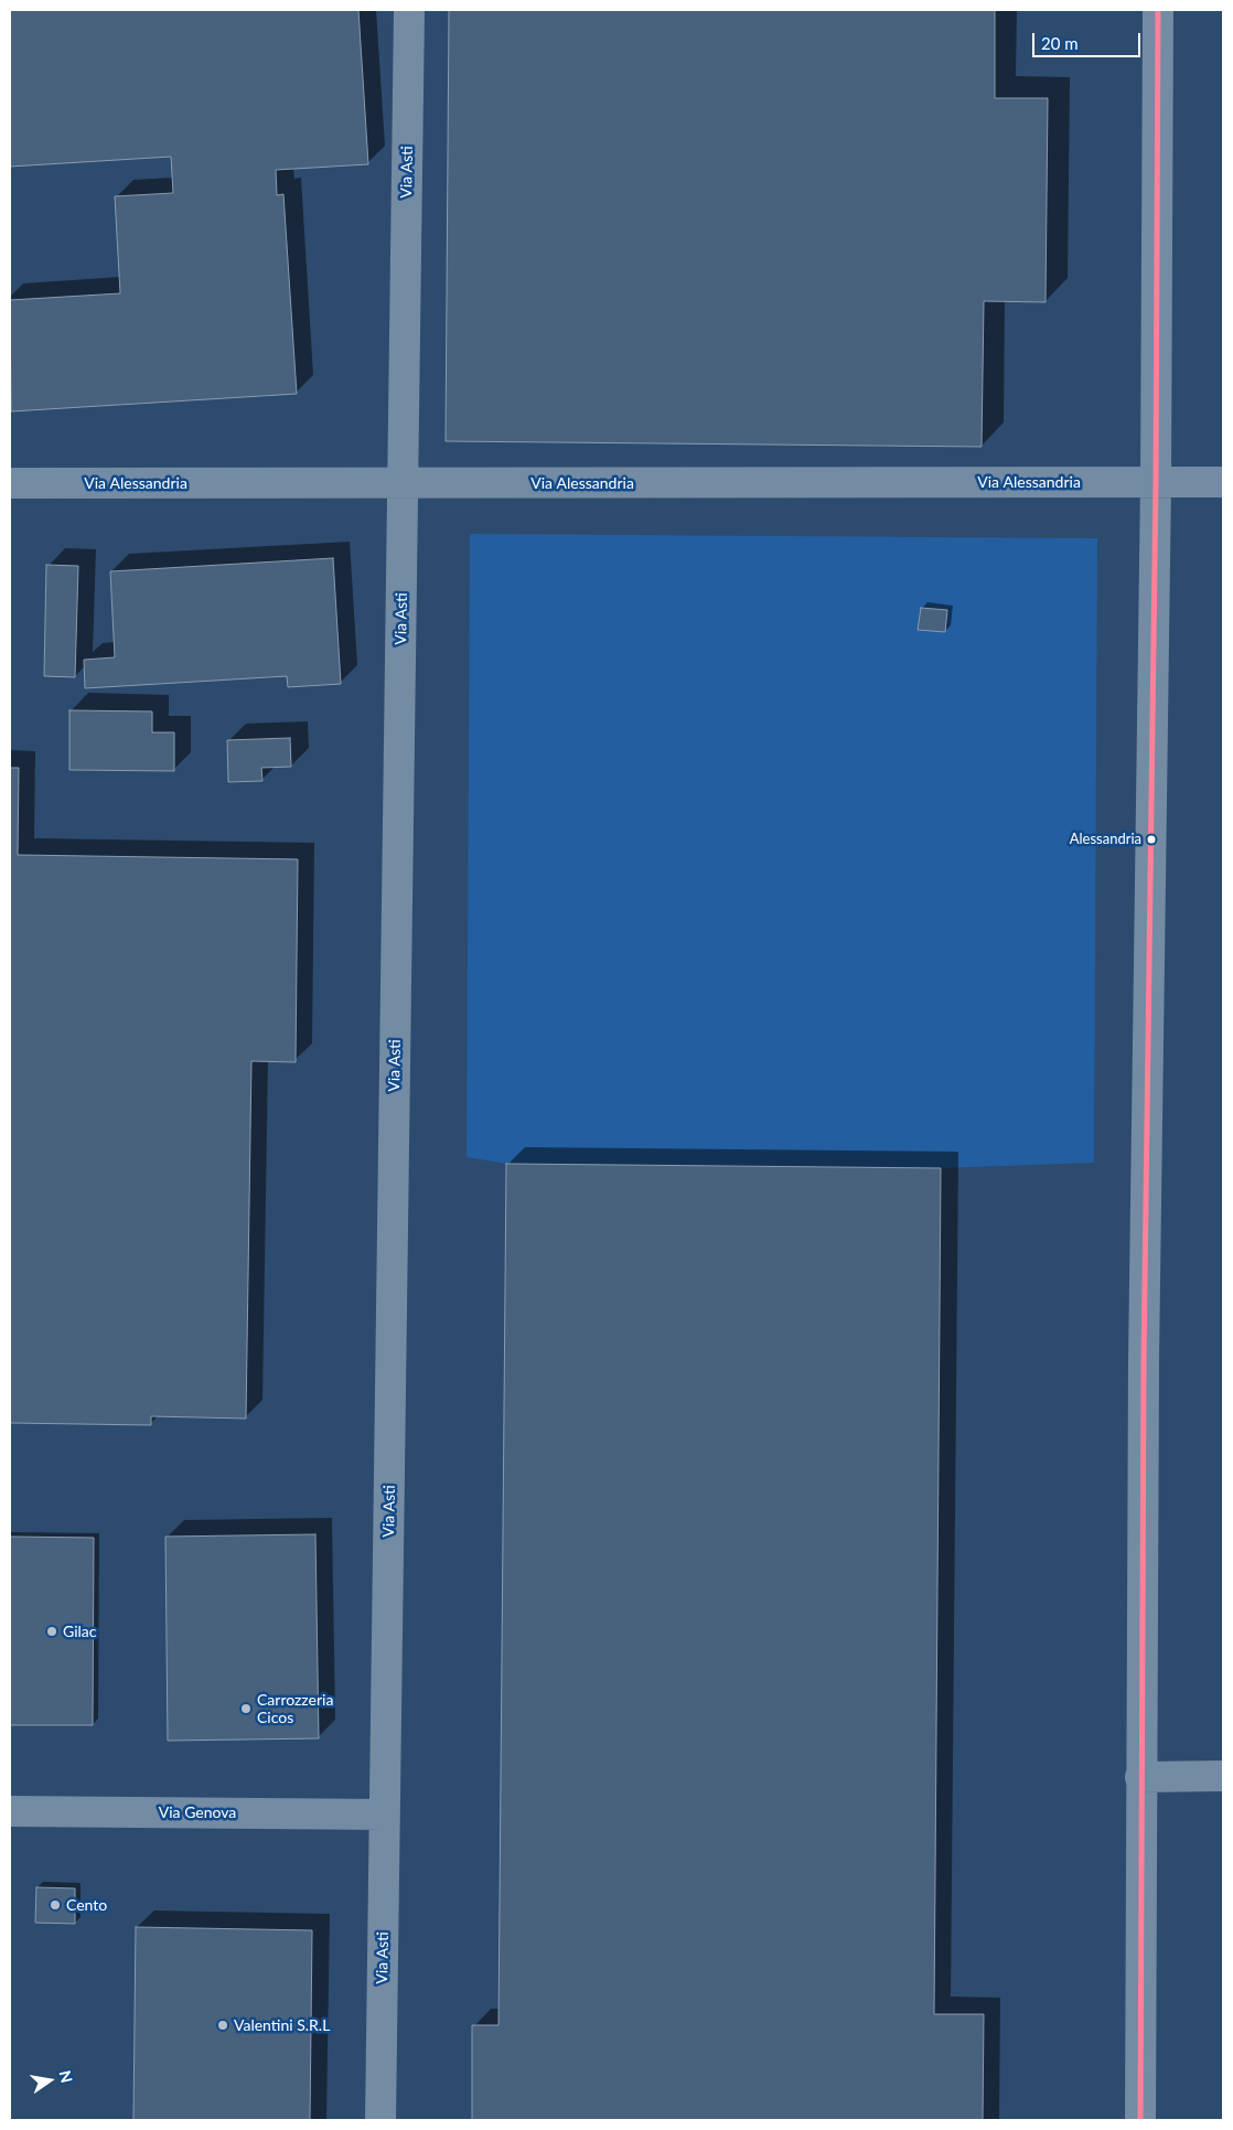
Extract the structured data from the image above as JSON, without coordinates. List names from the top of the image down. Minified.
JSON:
{"streets":{"street":["Via Asti","Via Alessandria","Via Genova"]},"crossings":[["Via Asti","Via Alessandria"],["Via Asti","Via Genova"]],"places":["Alessandria","Gilac","Carrozzeria Cicos","Cento","Valentini S.R.L"],"scale_bar":"20 m","north":"right"}
